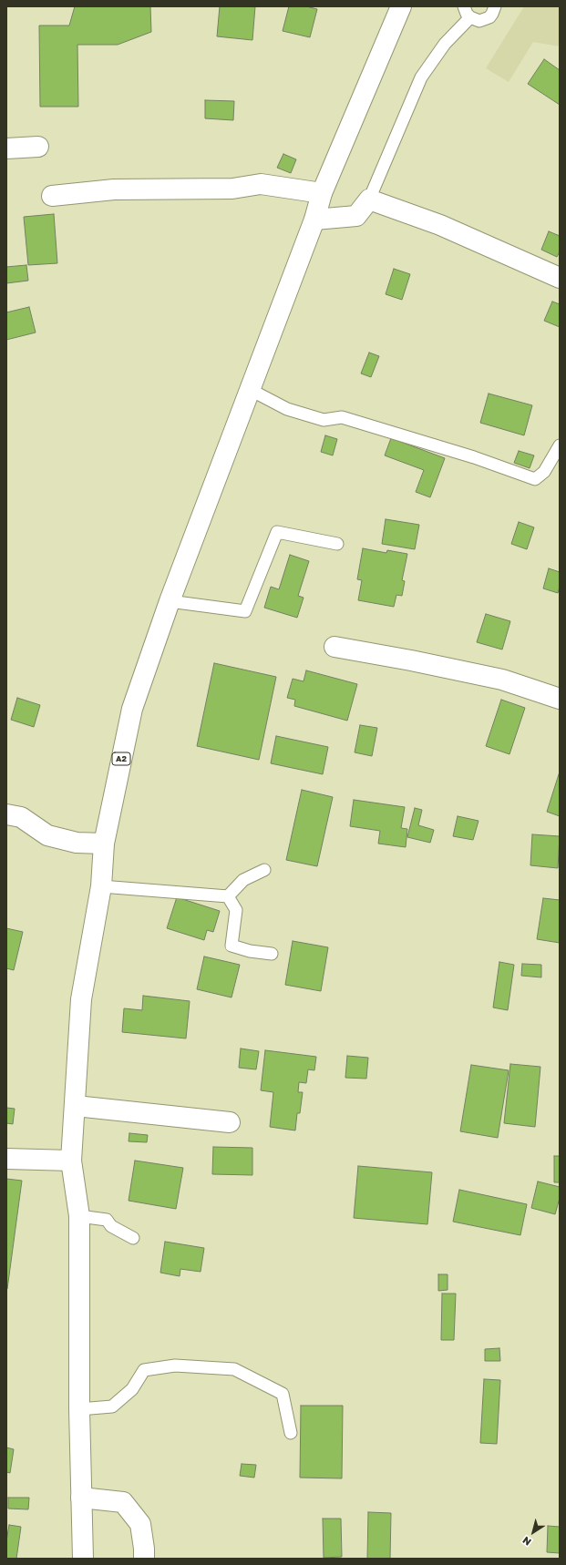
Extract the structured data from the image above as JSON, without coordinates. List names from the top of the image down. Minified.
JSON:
{"streets":{"main road":["A2"]},"north":"bottom left"}
